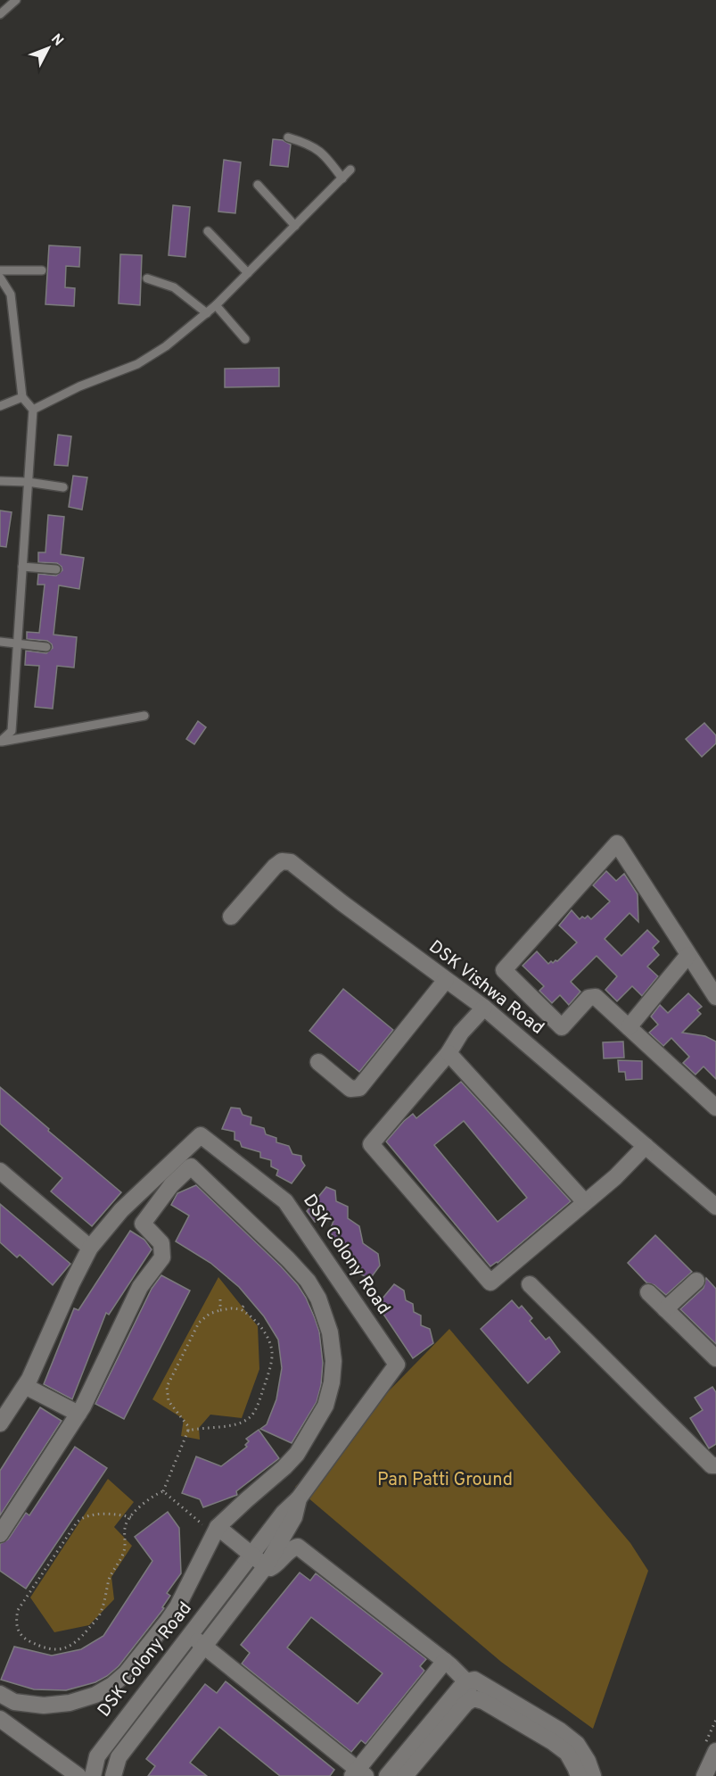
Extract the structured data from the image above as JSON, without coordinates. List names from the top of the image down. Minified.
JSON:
{"streets":{"street":["DSK Vishwa Road","DSK Colony Road"]},"parks":["Pan Patti Ground"],"north":"top right"}
